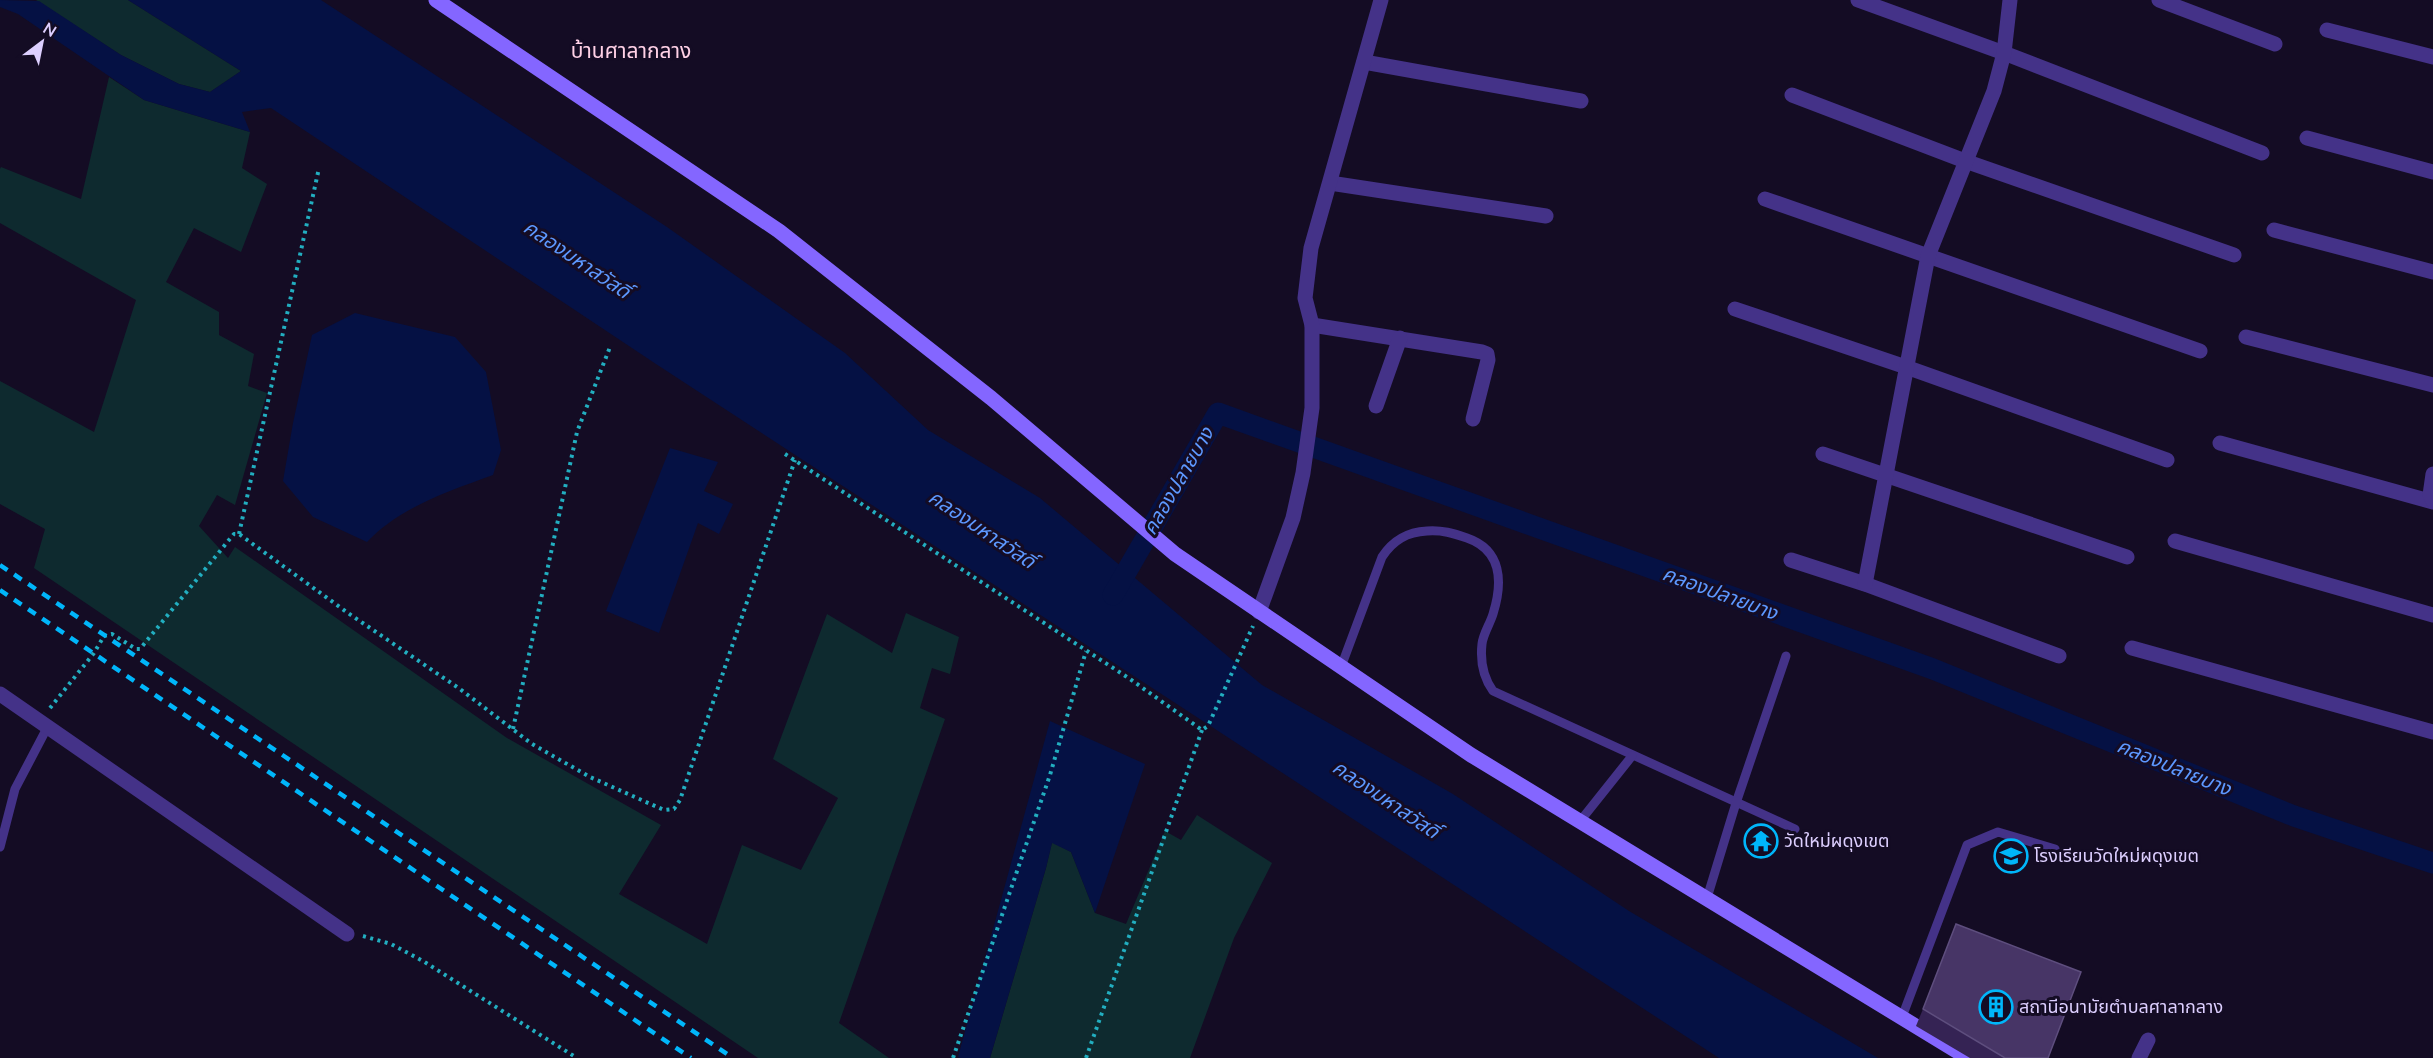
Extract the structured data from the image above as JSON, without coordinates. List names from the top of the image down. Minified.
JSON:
{"districts":["บ้านศาลากลาง"],"water":["คลองมหาสวัสดิ์","คลองปลายบาง"],"places":{"temple":["วัดใหม่ผดุงเขต"],"school or university":["โรงเรียนวัดใหม่ผดุงเขต"],"building":["สถานีอนามัยตำบลศาลากลาง"]},"north":"top right"}
